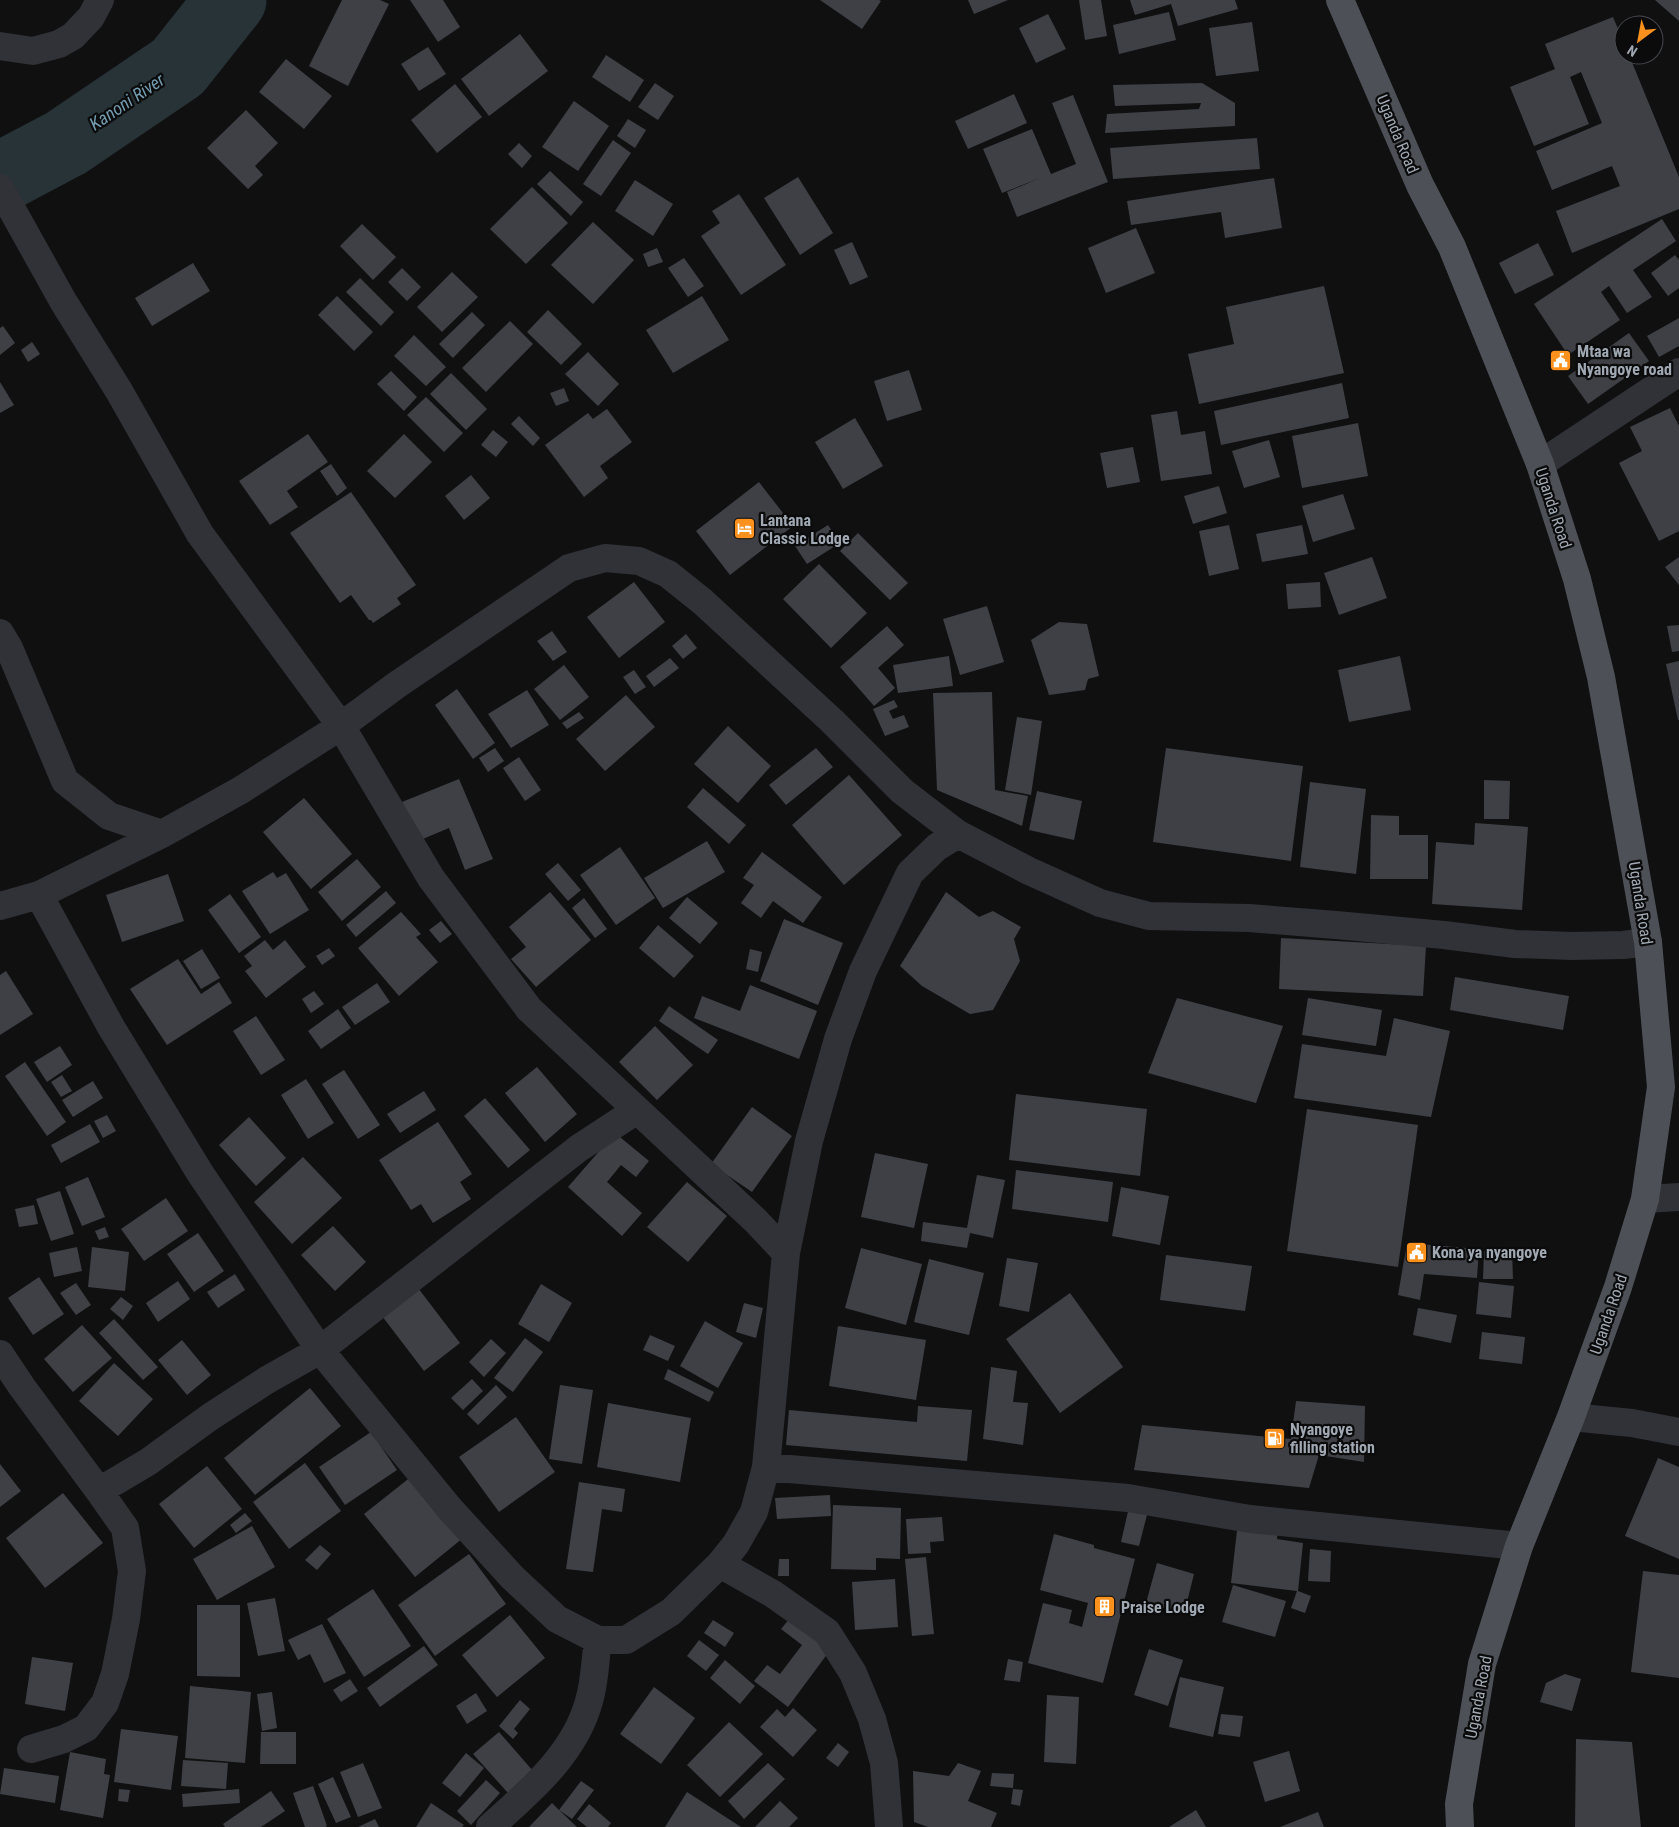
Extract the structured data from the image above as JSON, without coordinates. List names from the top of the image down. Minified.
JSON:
{"streets":{"main road":["Uganda Road"]},"water":["Kanoni River"],"places":{"public building":["Mtaa wa Nyangoye road","Kona ya nyangoye"],"hotel":["Lantana Classic Lodge"],"fuel station":["Nyangoye filling station"],"building":["Praise Lodge"]},"north":"bottom left"}
